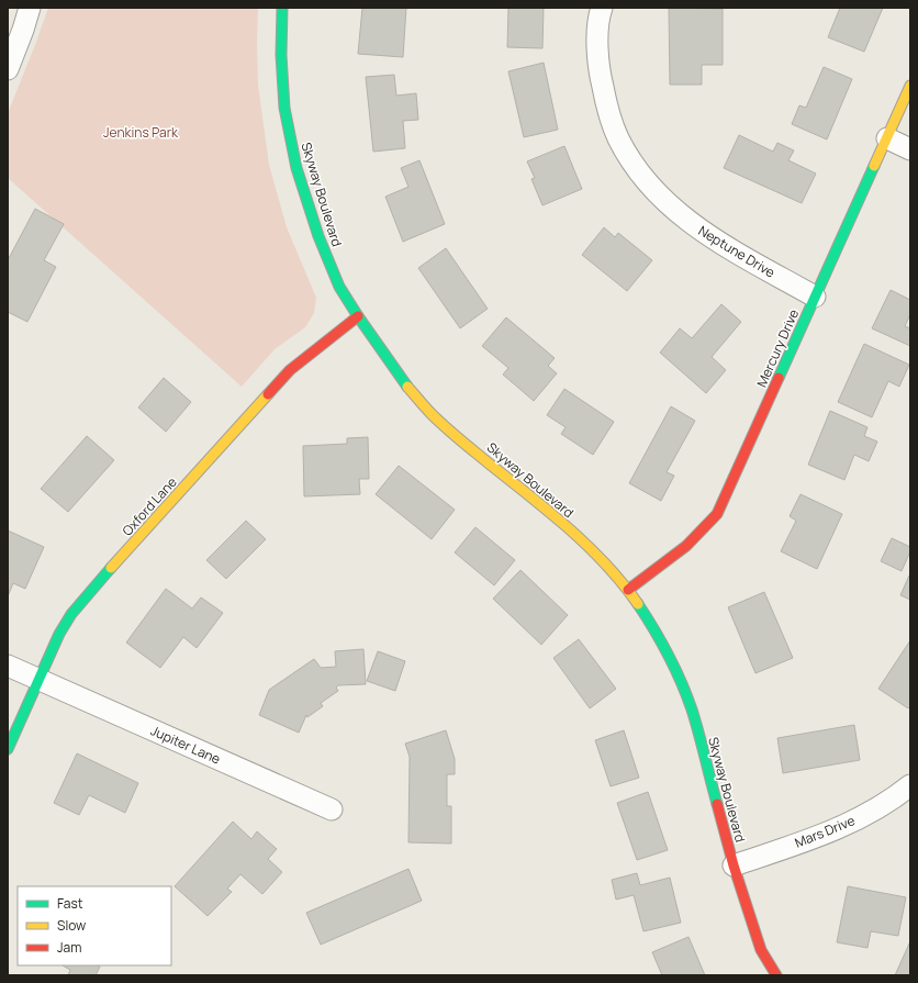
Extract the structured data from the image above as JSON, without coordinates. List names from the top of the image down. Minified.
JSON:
{"streets":{"street":["Skyway Boulevard","Neptune Drive","Mercury Drive","Oxford Lane","Jupiter Lane","Mars Drive"]},"crossings":[["Skyway Boulevard","Mercury Drive"],["Skyway Boulevard","Oxford Lane"],["Skyway Boulevard","Mars Drive"],["Neptune Drive","Mercury Drive"],["Oxford Lane","Jupiter Lane"]],"parks":["Jenkins Park"],"legend":["Fast","Slow","Jam"]}
